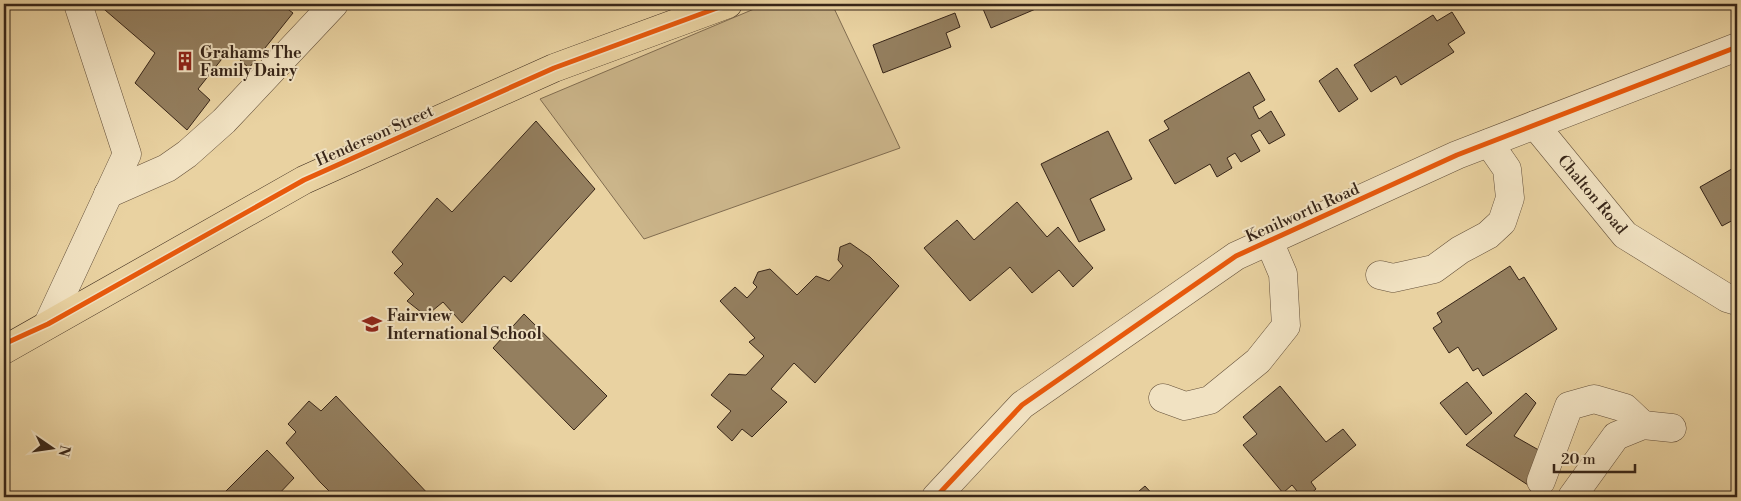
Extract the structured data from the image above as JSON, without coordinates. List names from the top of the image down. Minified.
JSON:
{"streets":{"main road":["Henderson Street"],"street":["Chalton Road","Kenilworth Road"]},"crossings":[["Chalton Road","Kenilworth Road"]],"places":{"building":["Grahams The Family Dairy"],"school or university":["Fairview International School"]},"scale_bar":"20 m","north":"right"}
